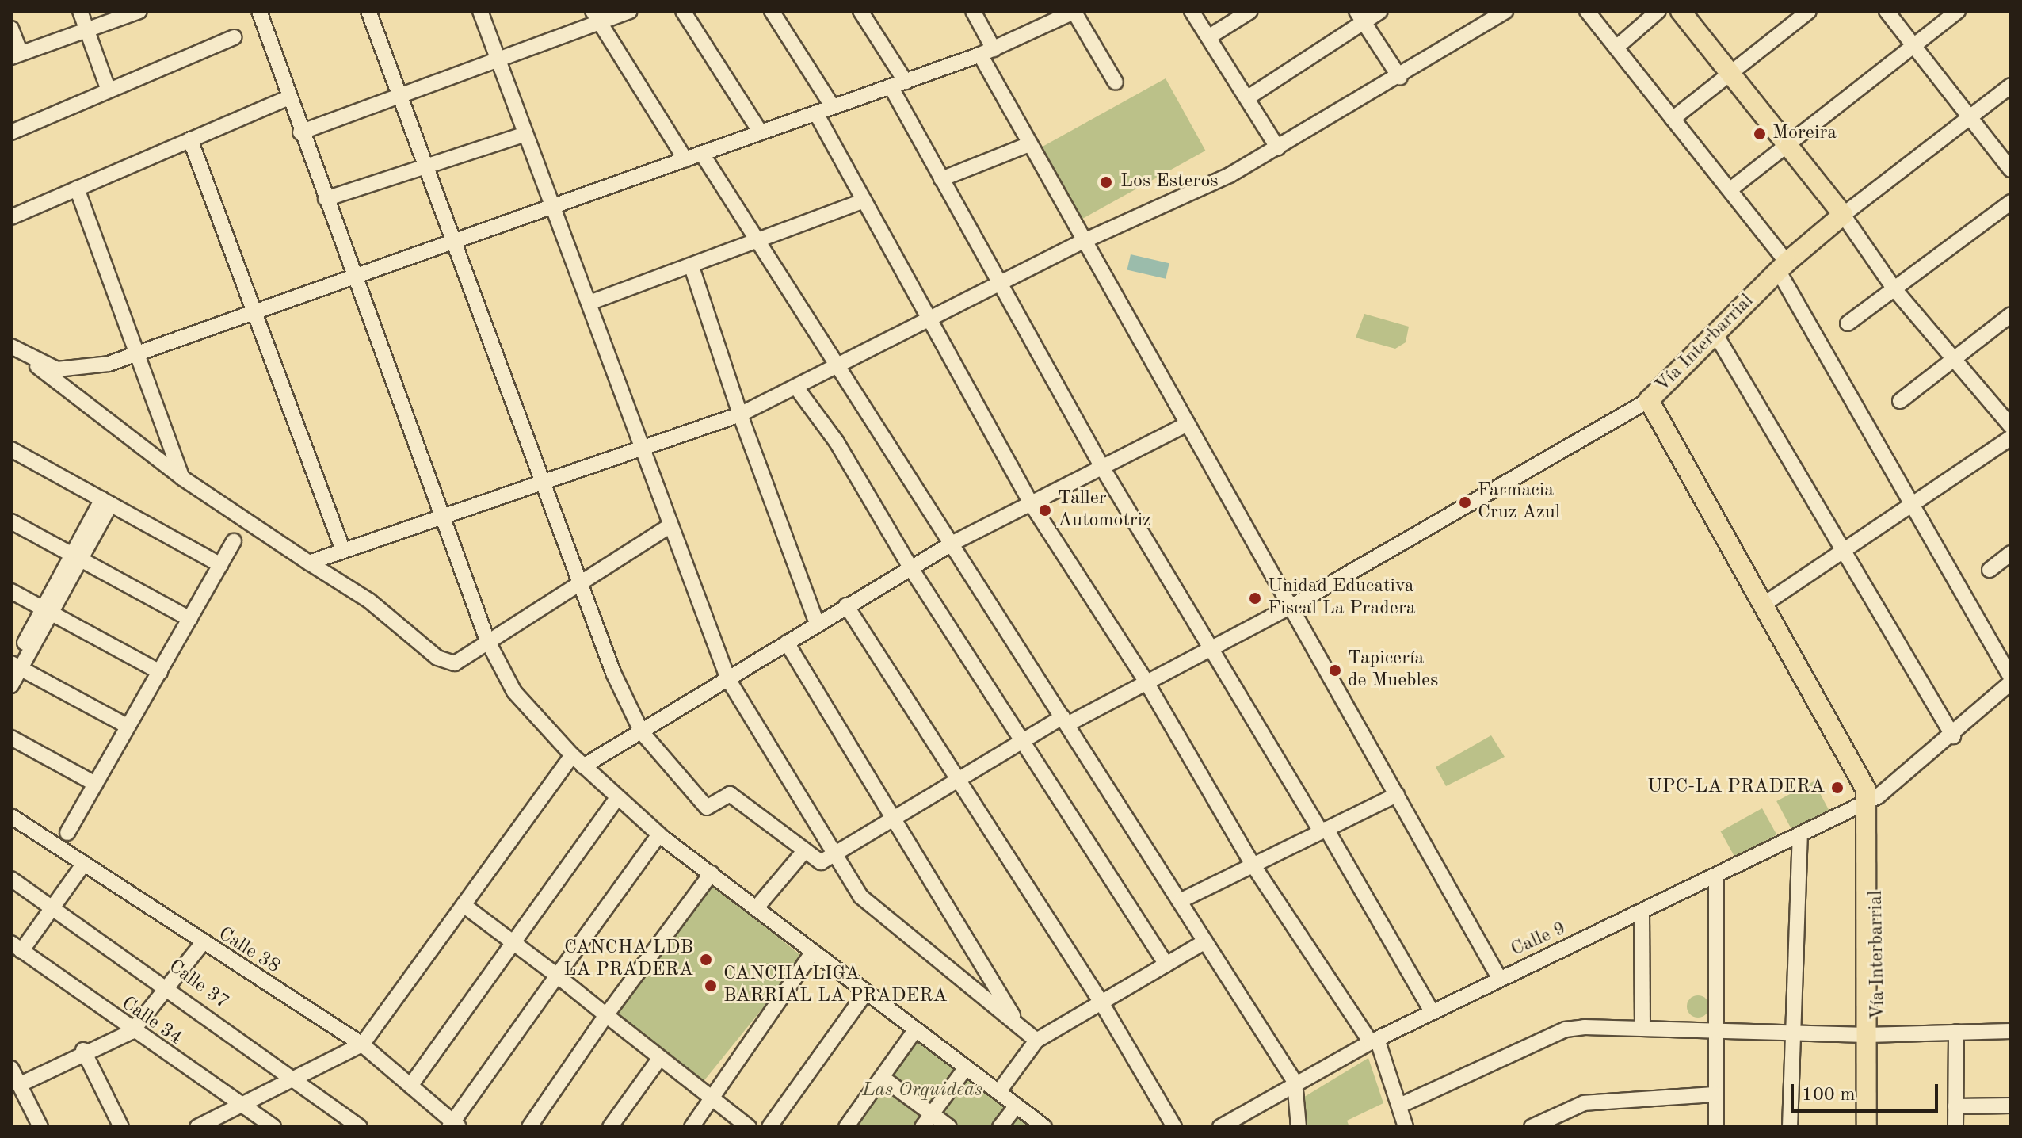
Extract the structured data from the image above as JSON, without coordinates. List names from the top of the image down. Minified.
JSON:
{"streets":{"main road":["Vía Interbarrial"],"street":["Calle 9","Calle 38","Calle 37","Calle 34"]},"crossings":[["Vía Interbarrial","Calle 9"]],"parks":["Las Orquideas"],"places":["Moreira","Los Esteros","Farmacia Cruz Azul","Taller Automotriz","Unidad Educativa Fiscal La Pradera","Tapicería de Muebles","UPC-LA PRADERA","CANCHA LDB LA PRADERA","CANCHA LIGA BARRIAL LA PRADERA"],"scale_bar":"100 m"}
